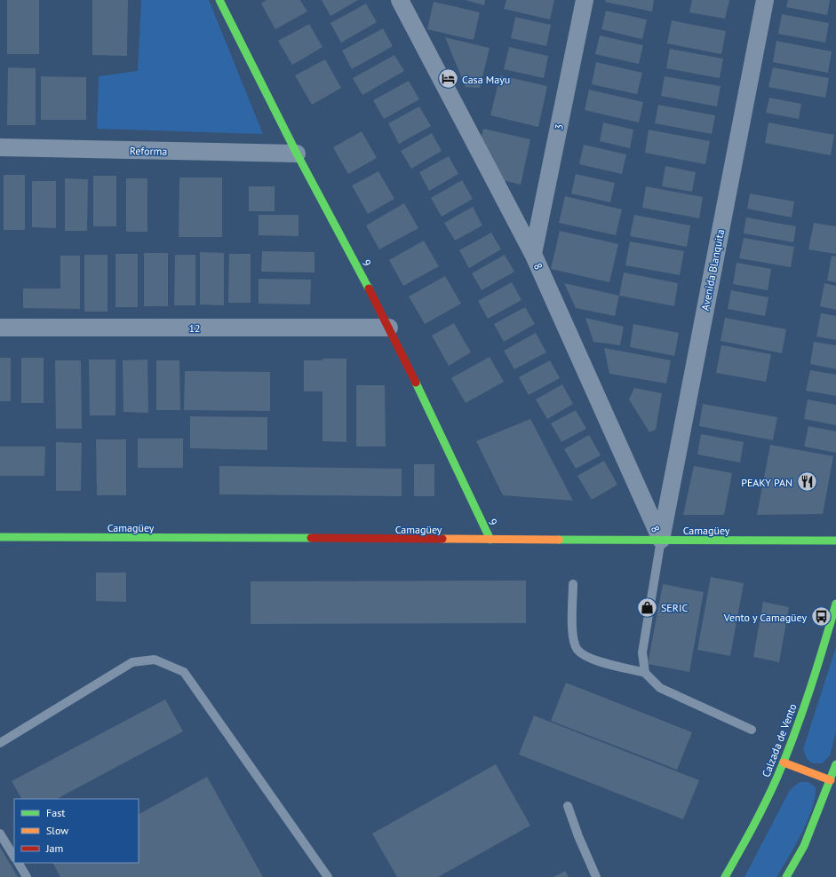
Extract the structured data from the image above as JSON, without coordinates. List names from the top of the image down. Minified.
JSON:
{"streets":{"main road":["9","Camagüey","Calzada de Vento"],"street":["3","Reforma","8","Avenida Blanquita","12"]},"crossings":[["3","8"],["Reforma","9"],["9","12"],["9","Camagüey"],["8","Avenida Blanquita"],["8","Camagüey"],["Avenida Blanquita","Camagüey"]],"places":{"hotel":["Casa Mayu"],"restaurant":["PEAKY PAN"],"shop":["SERIC"],"bus stop":["Vento y Camagüey"]},"legend":["Fast","Slow","Jam"]}
